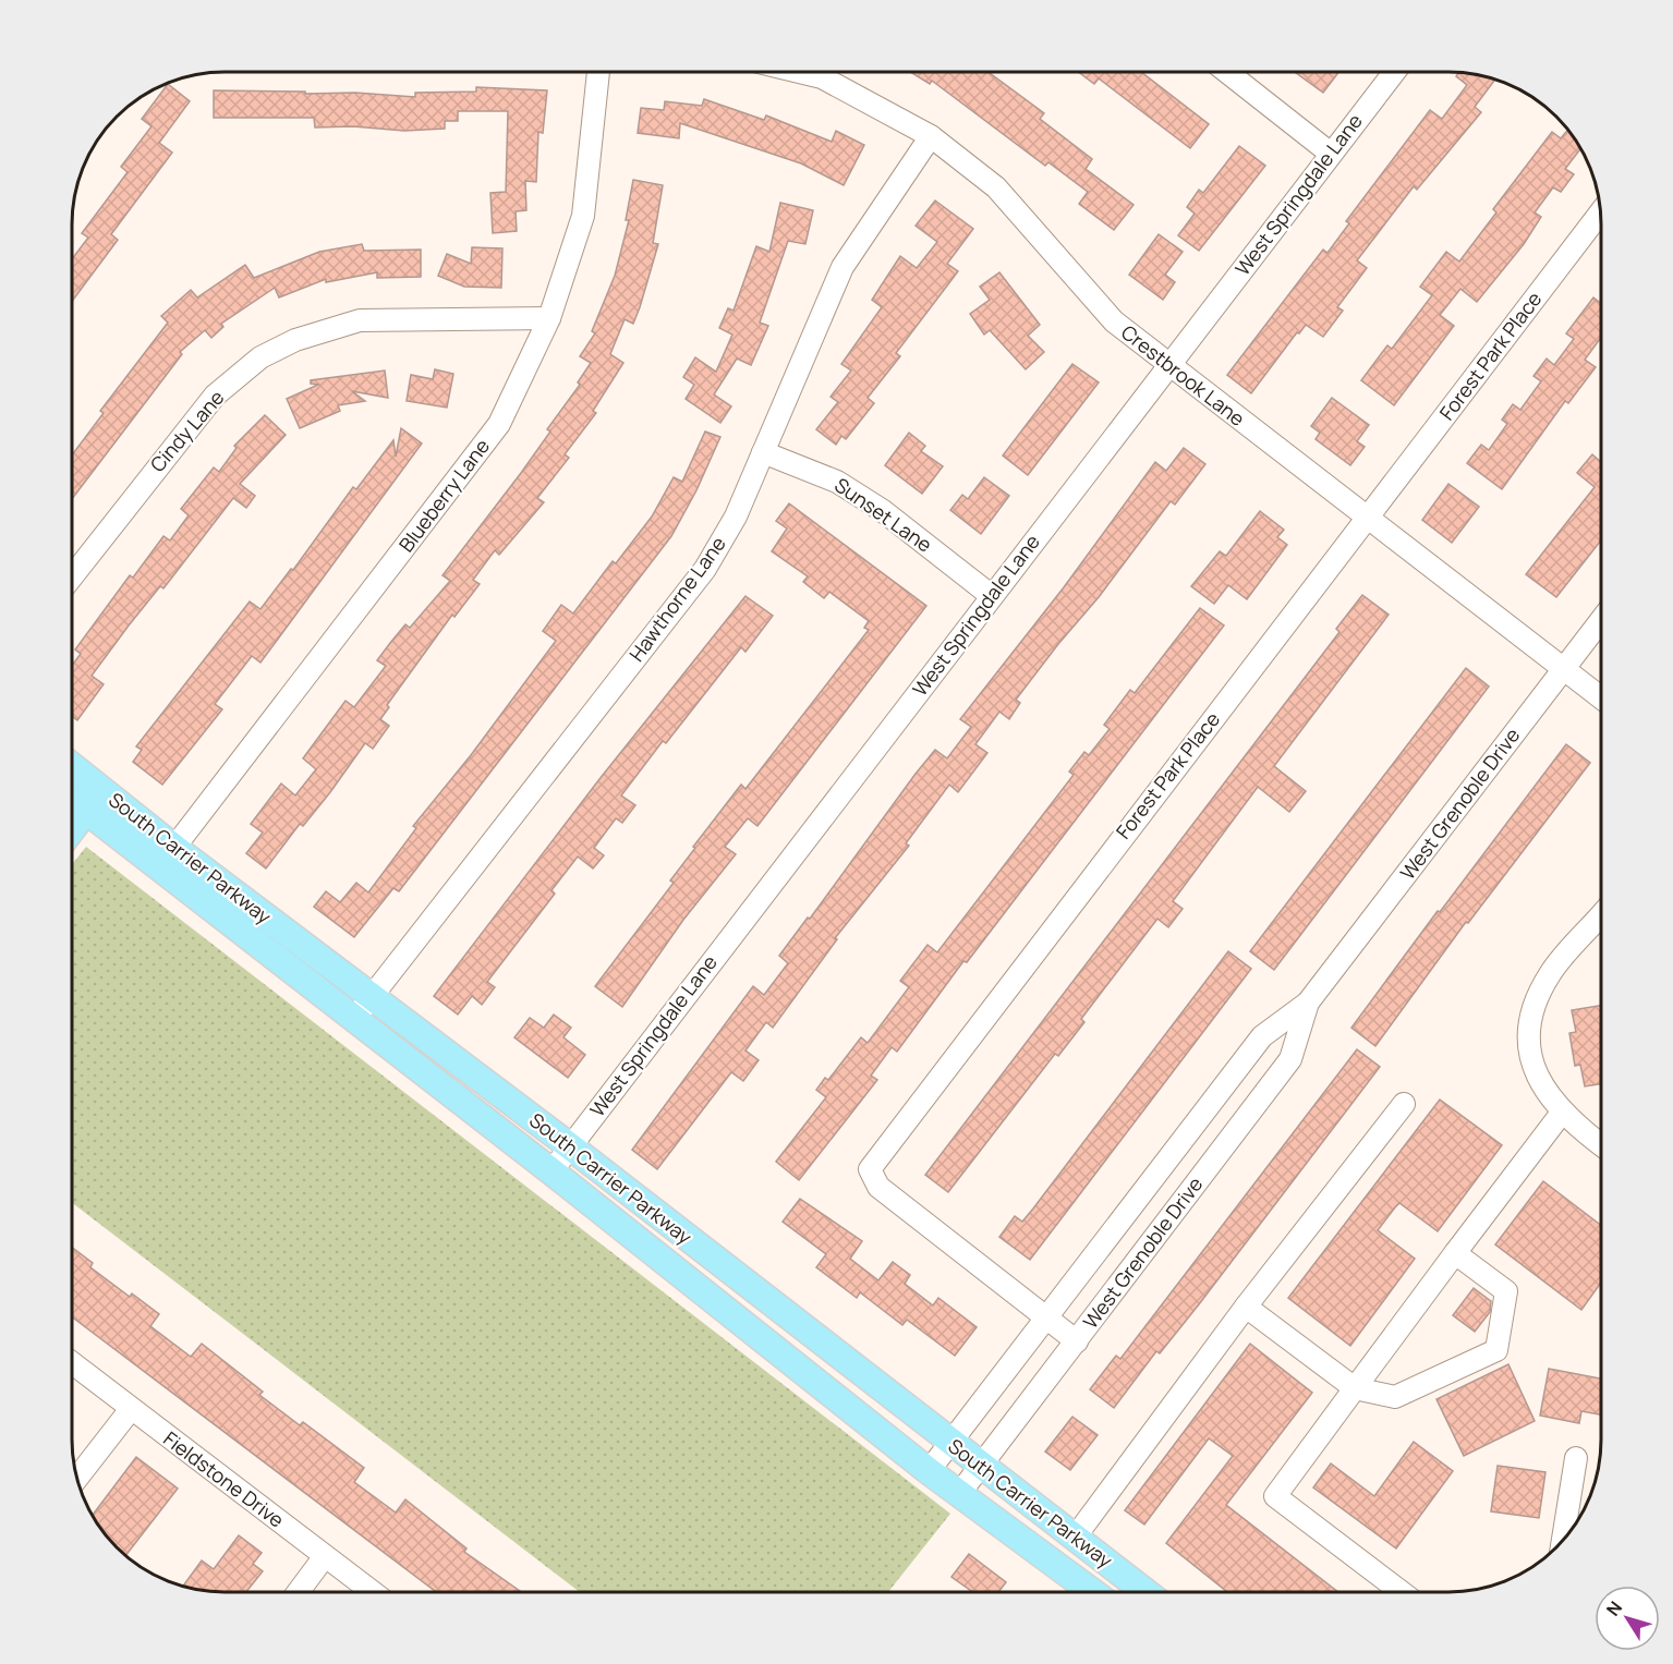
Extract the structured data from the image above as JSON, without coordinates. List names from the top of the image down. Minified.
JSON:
{"streets":{"main road":["South Carrier Parkway"],"street":["West Springdale Lane","Forest Park Place","Crestbrook Lane","Cindy Lane","Blueberry Lane","Sunset Lane","Hawthorne Lane","West Grenoble Drive","Fieldstone Drive"]},"crossings":[["West Springdale Lane","Crestbrook Lane"],["West Springdale Lane","Sunset Lane"],["West Springdale Lane","South Carrier Parkway"],["Forest Park Place","Crestbrook Lane"],["Forest Park Place","West Grenoble Drive"],["Crestbrook Lane","Hawthorne Lane"],["Crestbrook Lane","West Grenoble Drive"],["Cindy Lane","Blueberry Lane"],["Blueberry Lane","South Carrier Parkway"],["Sunset Lane","Hawthorne Lane"],["Hawthorne Lane","South Carrier Parkway"],["West Grenoble Drive","South Carrier Parkway"]],"north":"top left"}
